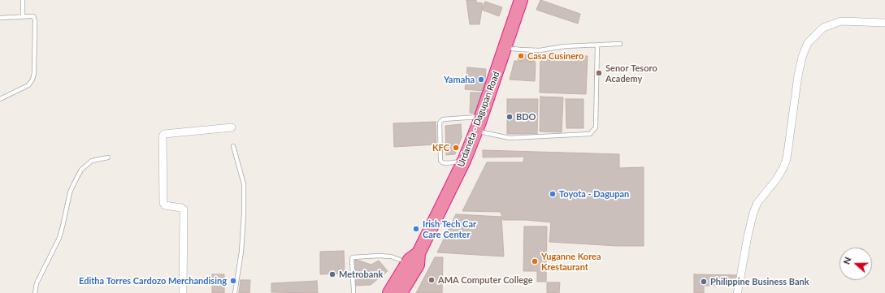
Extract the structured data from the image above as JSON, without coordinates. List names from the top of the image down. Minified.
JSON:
{"streets":{"highway":["Urdaneta - Dagupan Road"]},"places":["Casa Cusinero","Senor Tesoro Academy","Yamaha","BDO","KFC","Toyota - Dagupan","Irish Tech Car Care Center","Yuganne Korea Krestaurant","Metrobank","AMA Computer College","Editha Torres Cardozo Merchandising","Philippine Business Bank"],"north":"left"}
